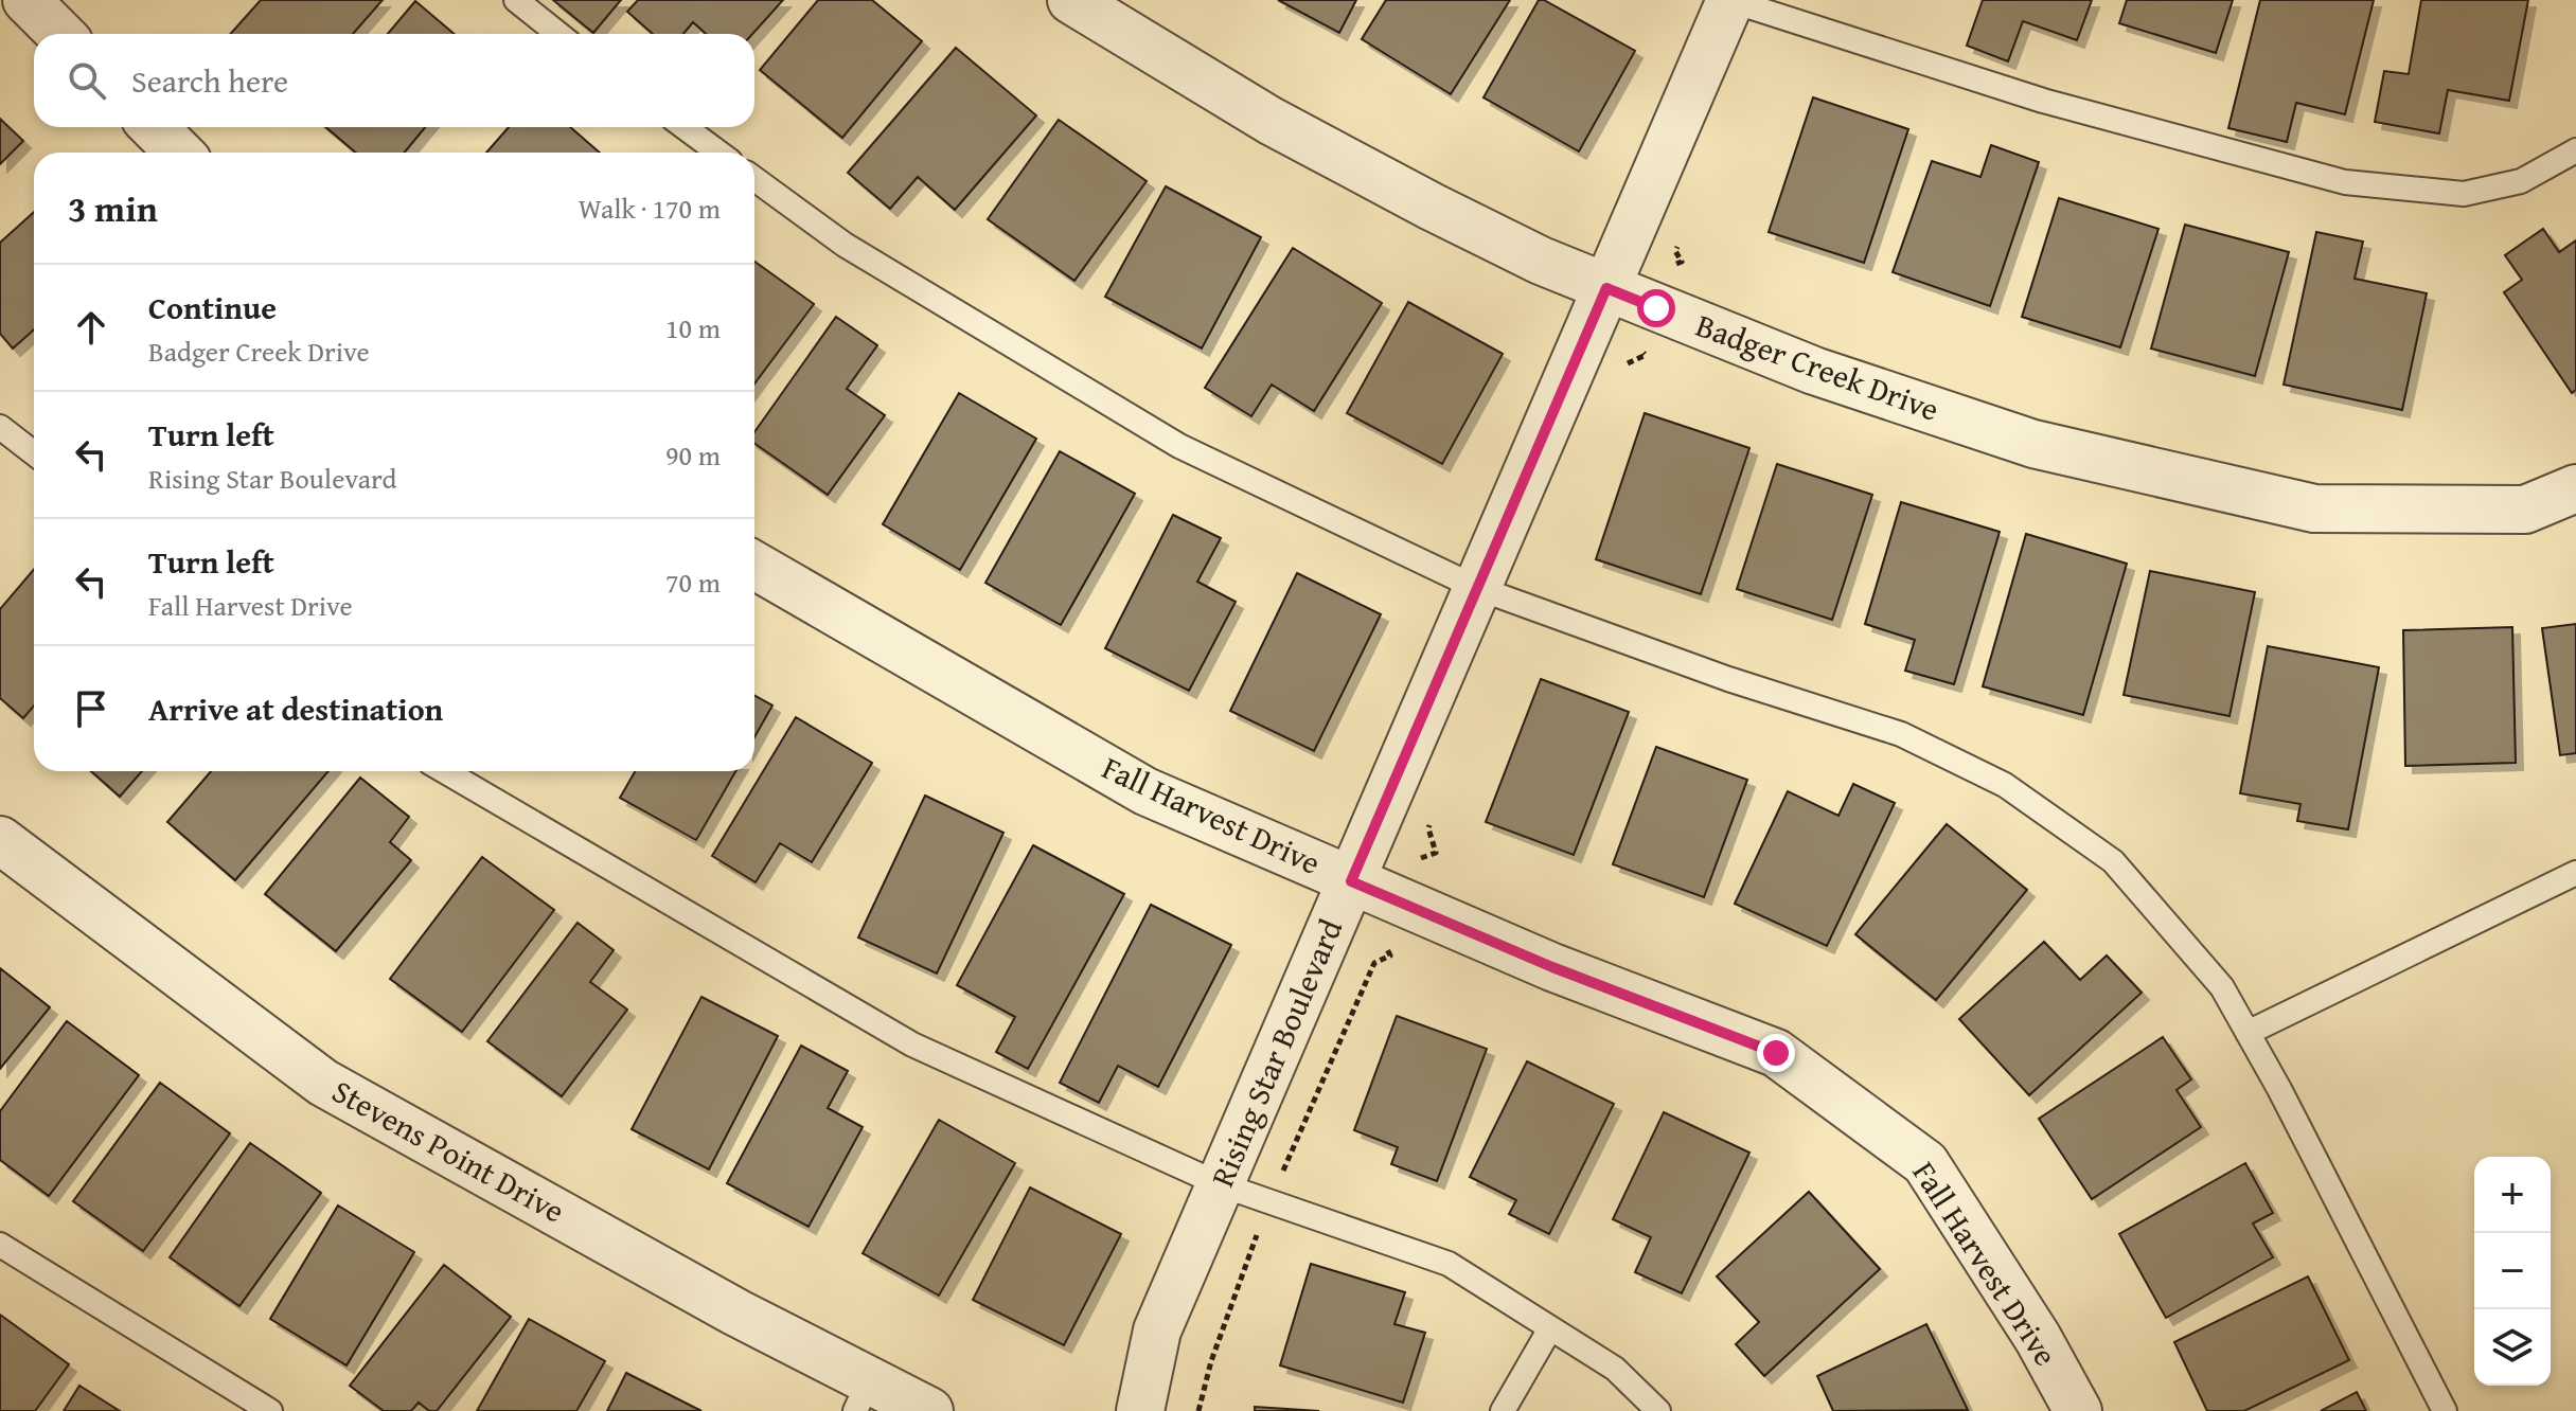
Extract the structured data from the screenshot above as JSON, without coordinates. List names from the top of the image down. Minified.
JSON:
{"streets":{"street":["Badger Creek Drive","Fall Harvest Drive","Rising Star Boulevard","Stevens Point Drive"]},"crossings":[["Badger Creek Drive","Rising Star Boulevard"],["Fall Harvest Drive","Rising Star Boulevard"]],"page":{"search":"Search here","heading":["3 min","Walk · 170 m"],"list":[["Continue","Badger Creek Drive","10 m"],["Turn left","Rising Star Boulevard","90 m"],["Turn left","Fall Harvest Drive","70 m"],"Arrive at destination"],"map_buttons":["+","−"]}}
